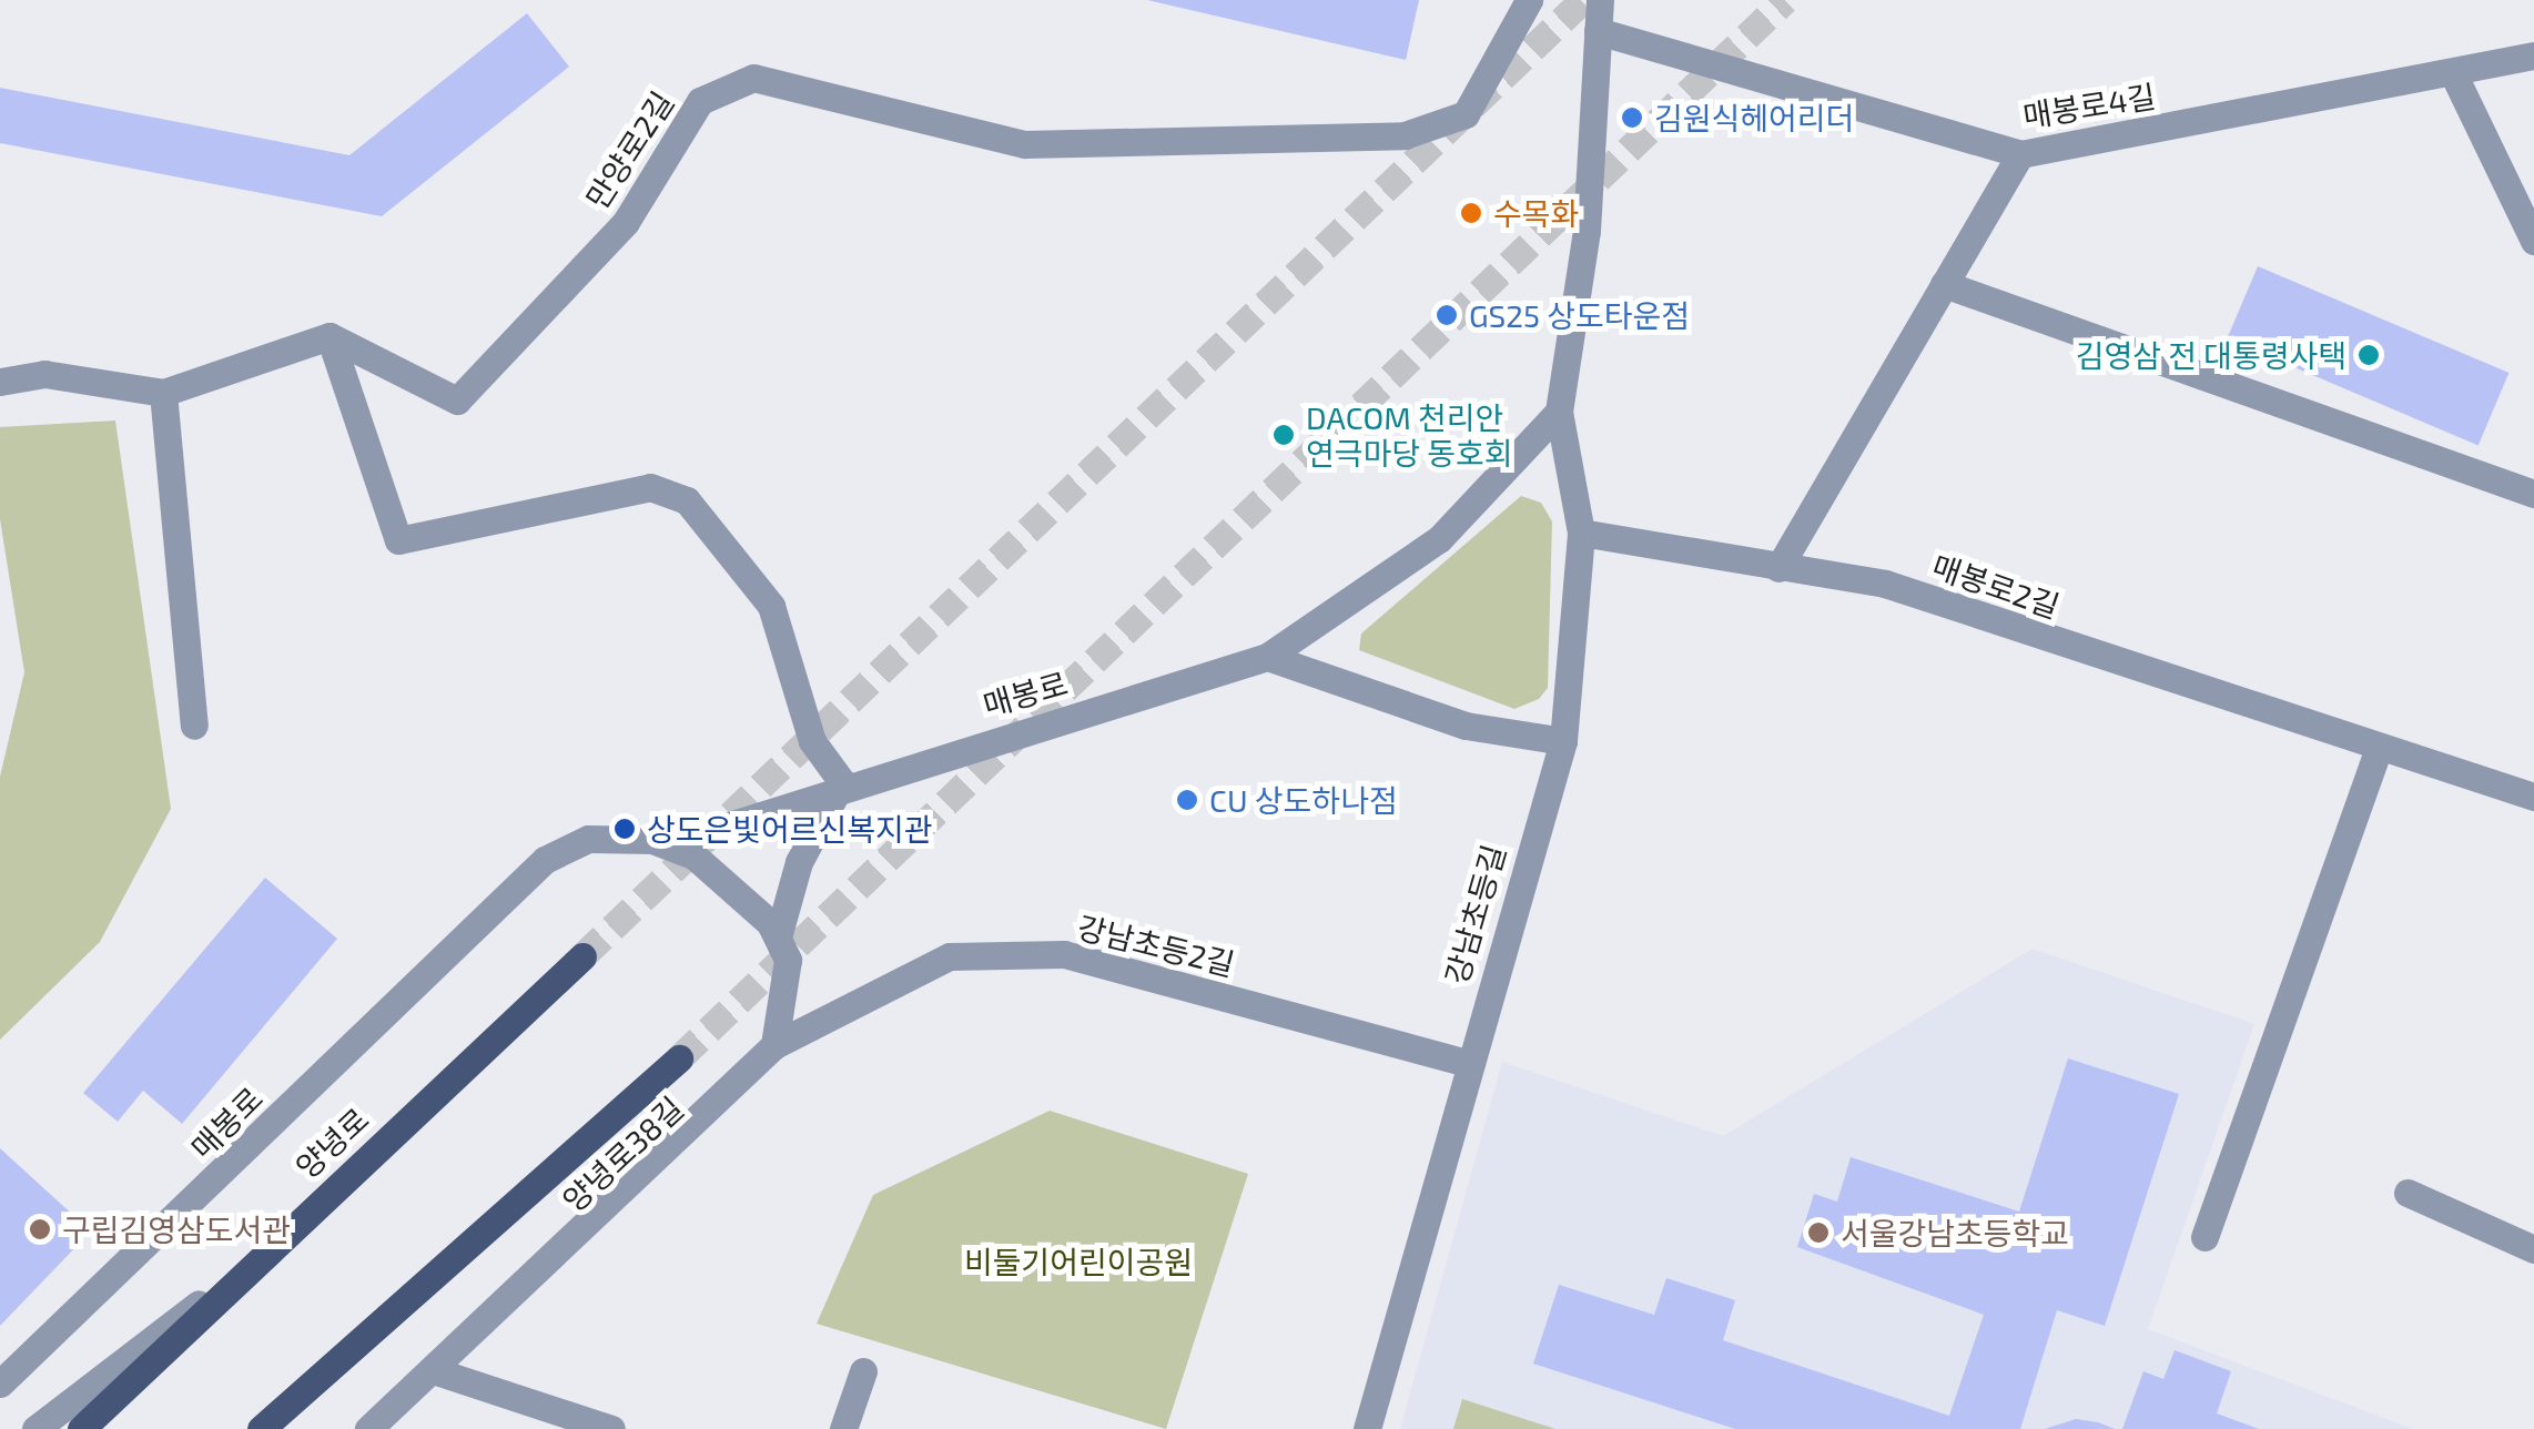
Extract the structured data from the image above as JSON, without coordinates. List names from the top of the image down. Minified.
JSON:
{"streets":{"main road":["양녕로"],"street":["매봉로4길","만양로2길","매봉로2길","매봉로","강남초등길","강남초등2길","양녕로38길"]},"crossings":[["매봉로2길","강남초등길"],["매봉로","강남초등길"],["강남초등길","강남초등2길"],["강남초등2길","양녕로38길"]],"parks":["비둘기어린이공원"],"places":["김원식헤어리더","수목화","GS25 상도타운점","김영삼 전 대통령사택","DACOM 천리안 연극마당 동호회","CU 상도하나점","상도은빛어르신복지관","구립김영삼도서관","서울강남초등학교"]}
